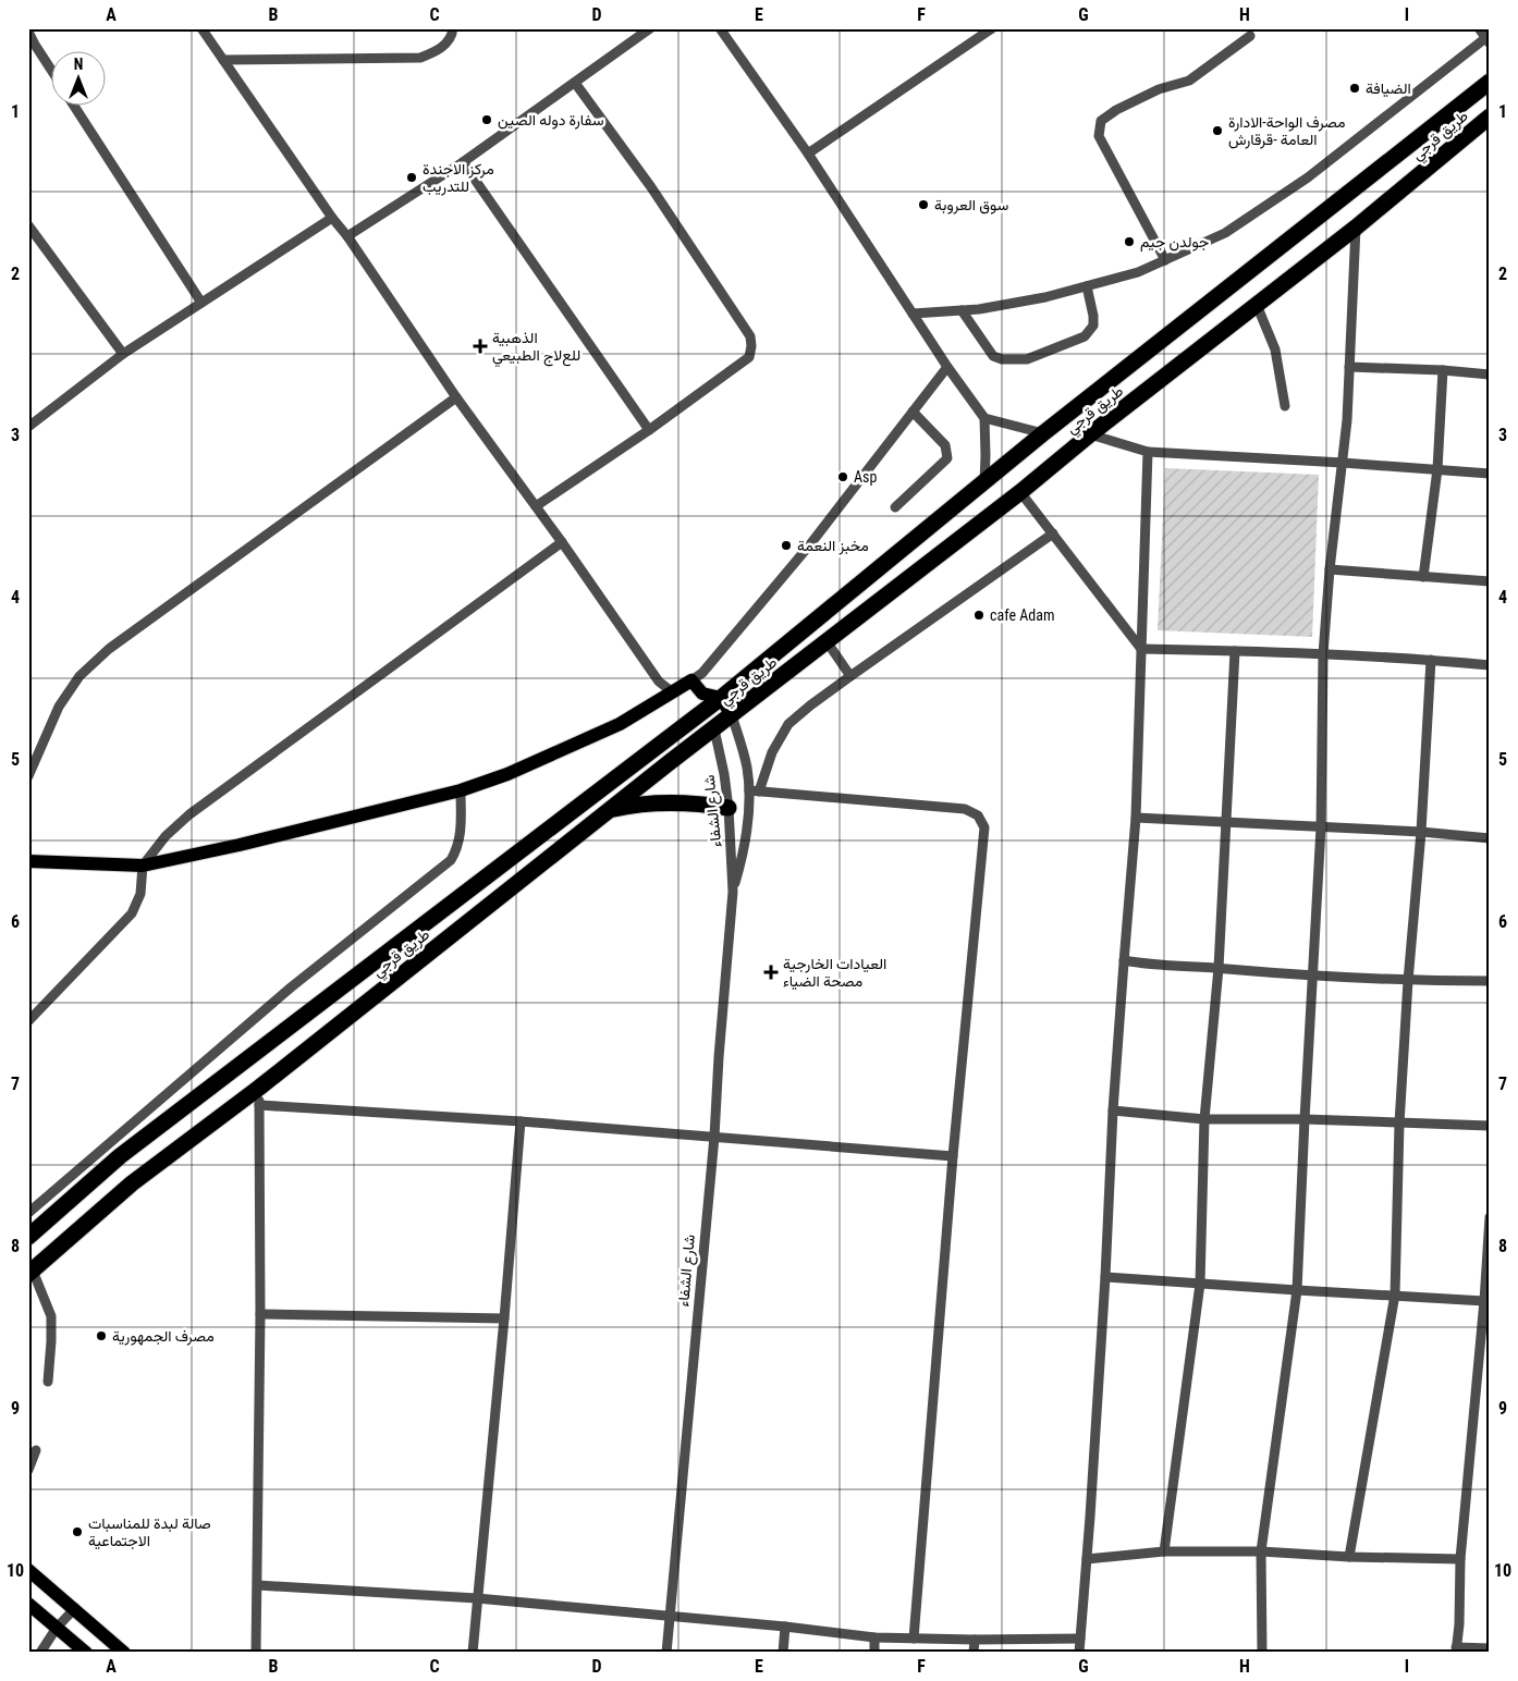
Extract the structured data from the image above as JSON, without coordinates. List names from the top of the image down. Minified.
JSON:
{"streets":{"highway":["طريق قرجي"],"street":["شارع الشفاء"]},"crossings":[["طريق قرجي","شارع الشفاء"]],"places":{"other":["الضيافة","سفارة دوله الصين","مصرف الواحة-الادارة العامة -قرقارش","مركز الاجندة للتدريب","سوق العروبة","جولدن جيم","Asp","مخبز النعمة","cafe Adam","مصرف الجمهورية","صالة لبدة للمناسبات الاجتماعية"],"health":["الذهبية للعﻻج الطبيعي","العيادات الخارجية مصحة الضياء"]},"north":"top","grid":{"columns":["A","B","C","D","E","F","G","H","I"],"rows":["1","2","3","4","5","6","7","8","9","10"]}}
